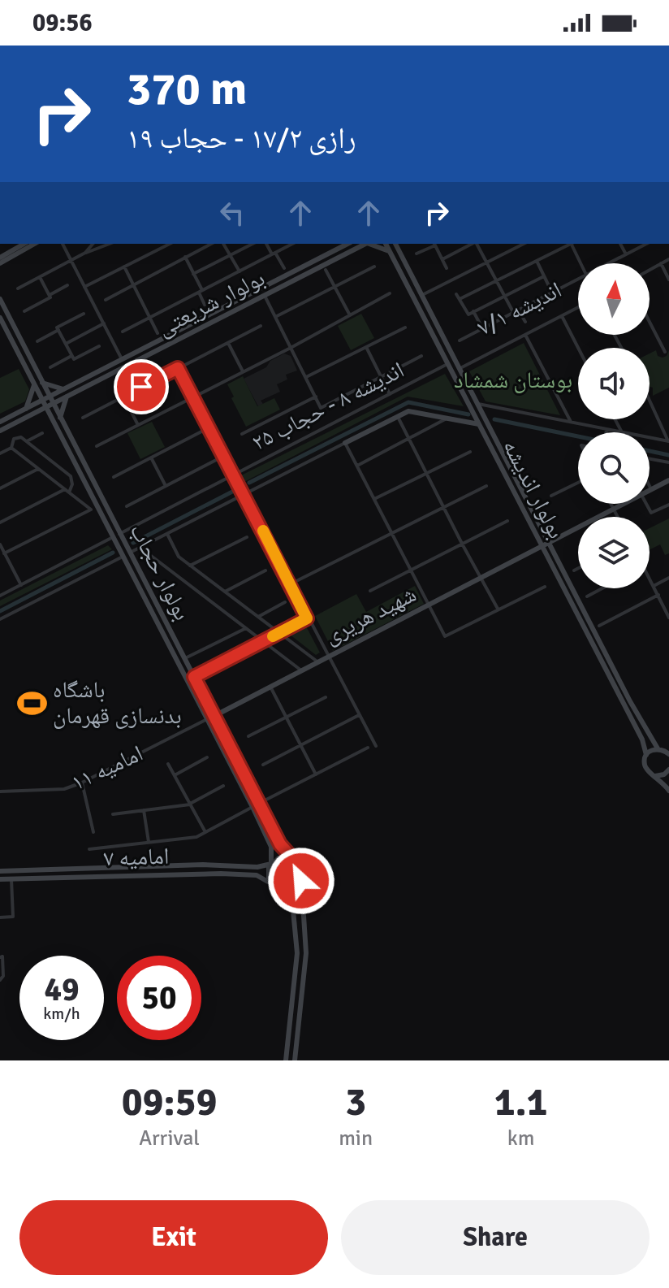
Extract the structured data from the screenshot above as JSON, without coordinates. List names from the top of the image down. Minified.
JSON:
{"streets":{"main road":["بولوار شریعتی","اندیشه ۸ - حجاب ۲۵","بولوار اندیشه","بولوار حجاب","شهید هریری","امامیه ۷"],"street":["اندیشه ۷/۱","امامیه ۱۱"]},"crossings":[["بولوار شریعتی","بولوار حجاب"],["اندیشه ۸ - حجاب ۲۵","بولوار اندیشه"],["اندیشه ۸ - حجاب ۲۵","بولوار حجاب"],["بولوار اندیشه","شهید هریری"],["بولوار حجاب","شهید هریری"],["بولوار حجاب","امامیه ۱۱"],["بولوار حجاب","امامیه ۷"]],"parks":["بوستان شمشاد"],"places":{"sports":["باشگاه بدنسازی قهرمان"]},"north":"top","page":{"status":"09:56","turn":["370 m","رازی ۱۷/۲ - حجاب ۱۹"],"speed":"49 km/h","limit":"50","eta":["09:59","Arrival","3","min","1.1","km"],"buttons":["Exit","Share"]}}
